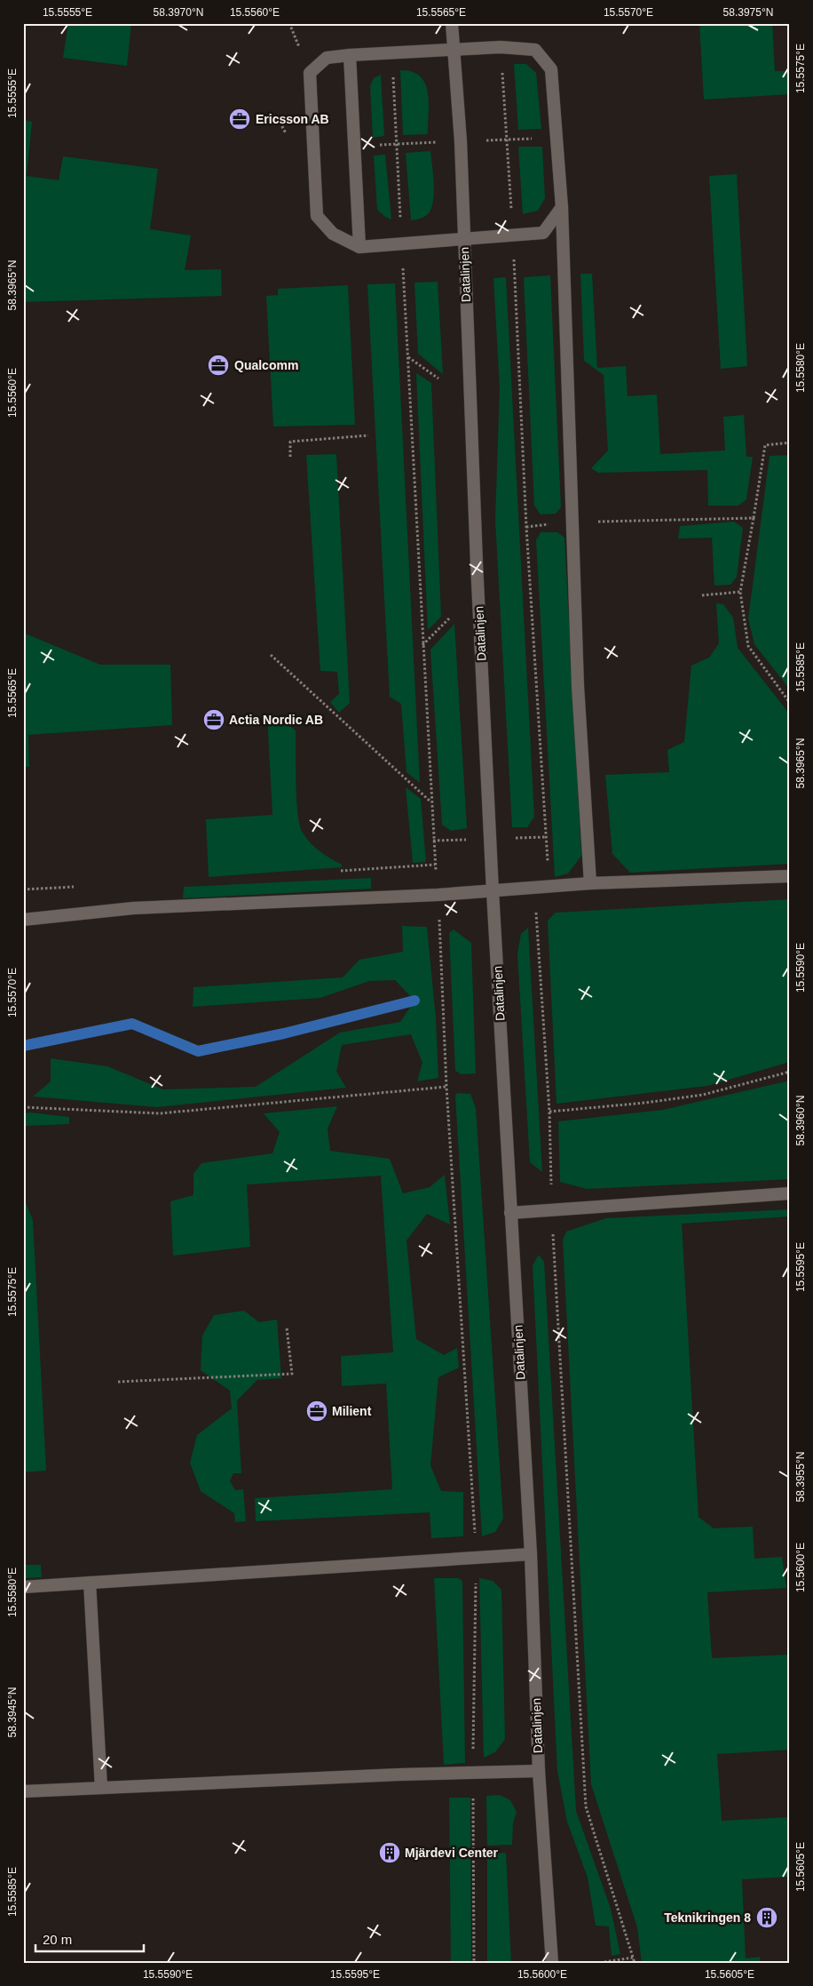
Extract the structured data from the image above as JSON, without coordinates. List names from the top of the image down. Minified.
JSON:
{"streets":{"street":["Datalinjen"]},"places":{"office":["Ericsson AB","Qualcomm","Actia Nordic AB","Milient"],"building":["Mjärdevi Center","Teknikringen 8"]},"scale_bar":"20 m","coordinates":["15.5555°E","58.3970°N","15.5560°E","15.5565°E","15.5570°E","58.3975°N","15.5575°E","58.3965°N","15.5580°E","15.5585°E","15.5590°E","58.3960°N","15.5595°E","58.3955°N","15.5600°E","58.3945°N","15.5605°E"]}
